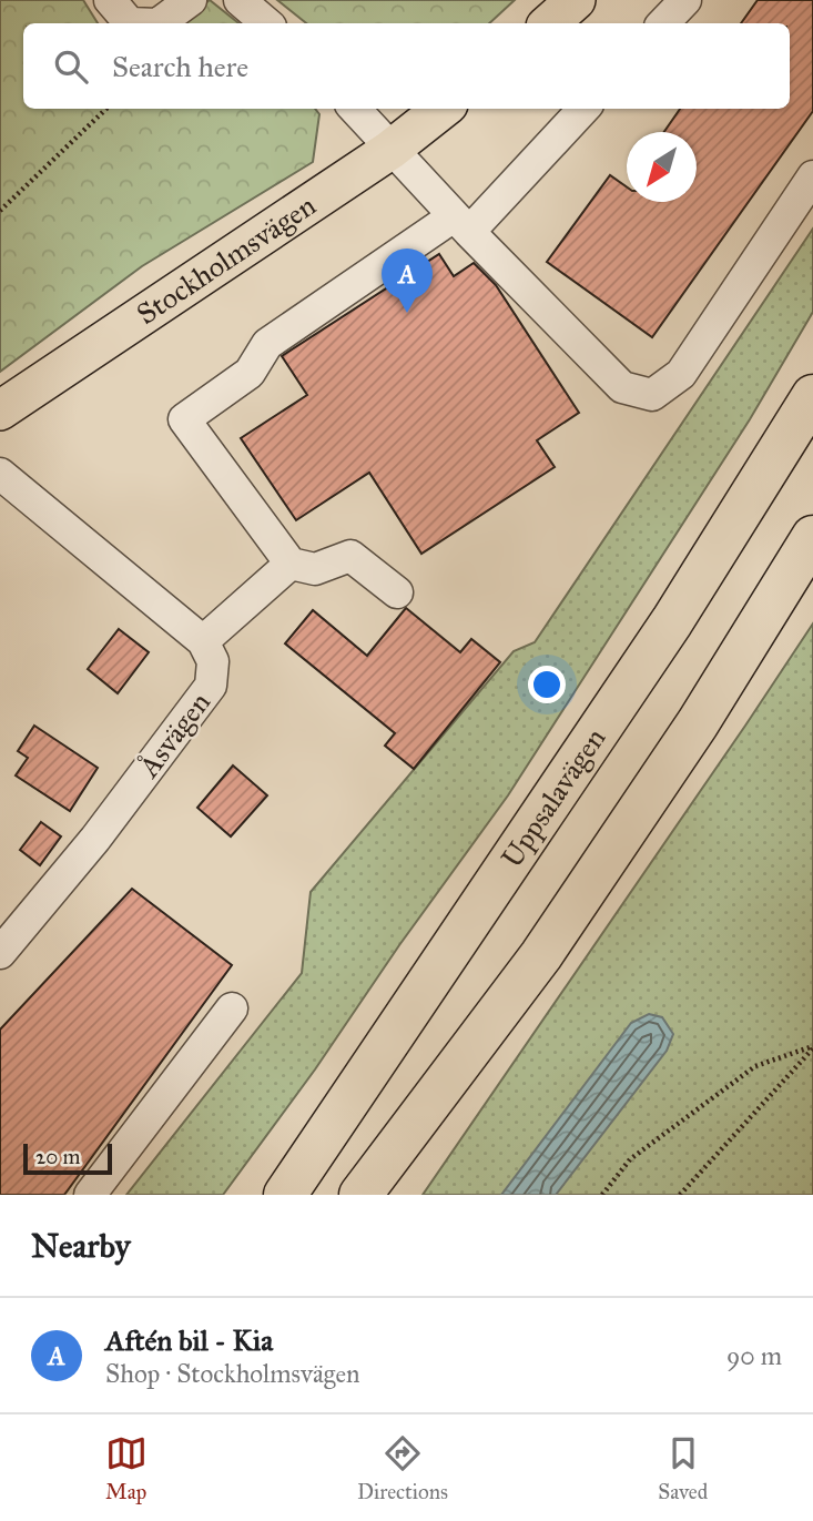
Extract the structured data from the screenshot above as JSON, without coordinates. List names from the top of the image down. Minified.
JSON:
{"streets":{"highway":["Uppsalavägen"],"main road":["Stockholmsvägen"],"street":["Åsvägen"]},"scale_bar":"20 m","north":"bottom left","page":{"search":"Search here","pins":"A","scale":"20 m","heading":"Nearby","list":[{"mark":"A","name":"Aftén bil - Kia","note":"Shop · Stockholmsvägen","value":"90 m"}],"nav":["Map","Directions","Saved"]}}
